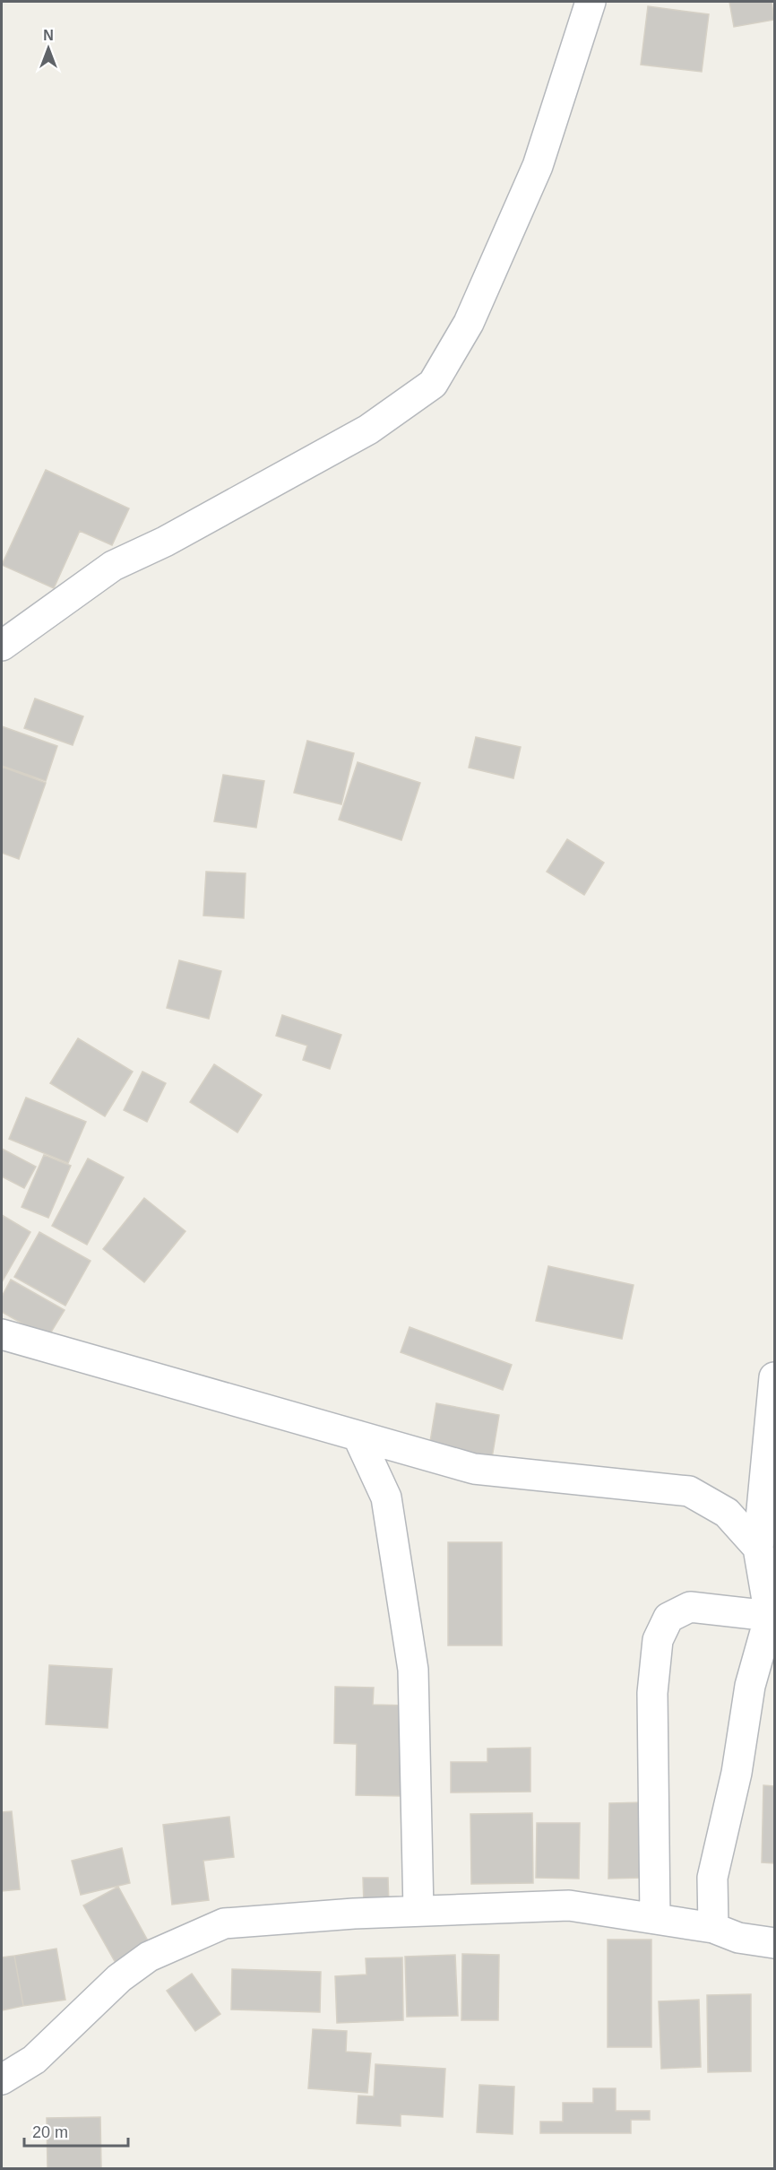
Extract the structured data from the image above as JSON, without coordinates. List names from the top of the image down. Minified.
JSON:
{"scale_bar":"20 m","north":"top"}
